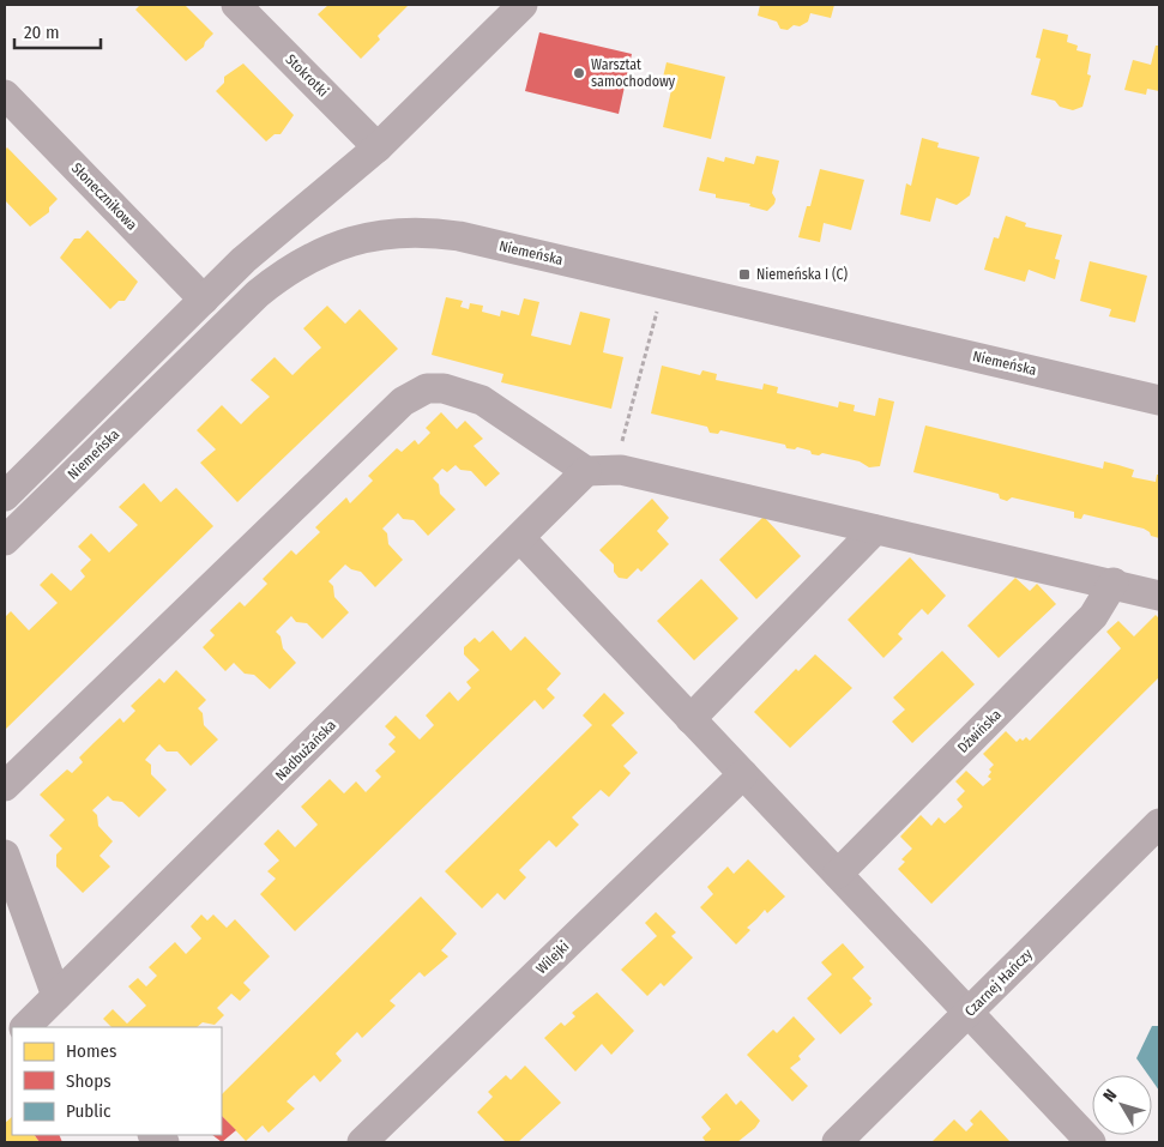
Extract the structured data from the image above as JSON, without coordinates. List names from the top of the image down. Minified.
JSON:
{"streets":{"street":["Stokrotki","Słonecznikowa","Niemeńska","Dźwińska","Nadbużańska","Wilejki","Czarnej Hańczy"]},"places":{"other":["Warsztat samochodowy"],"transit":["Niemeńska I (C)"]},"legend":["Homes","Shops","Public"],"scale_bar":"20 m","north":"top left"}
